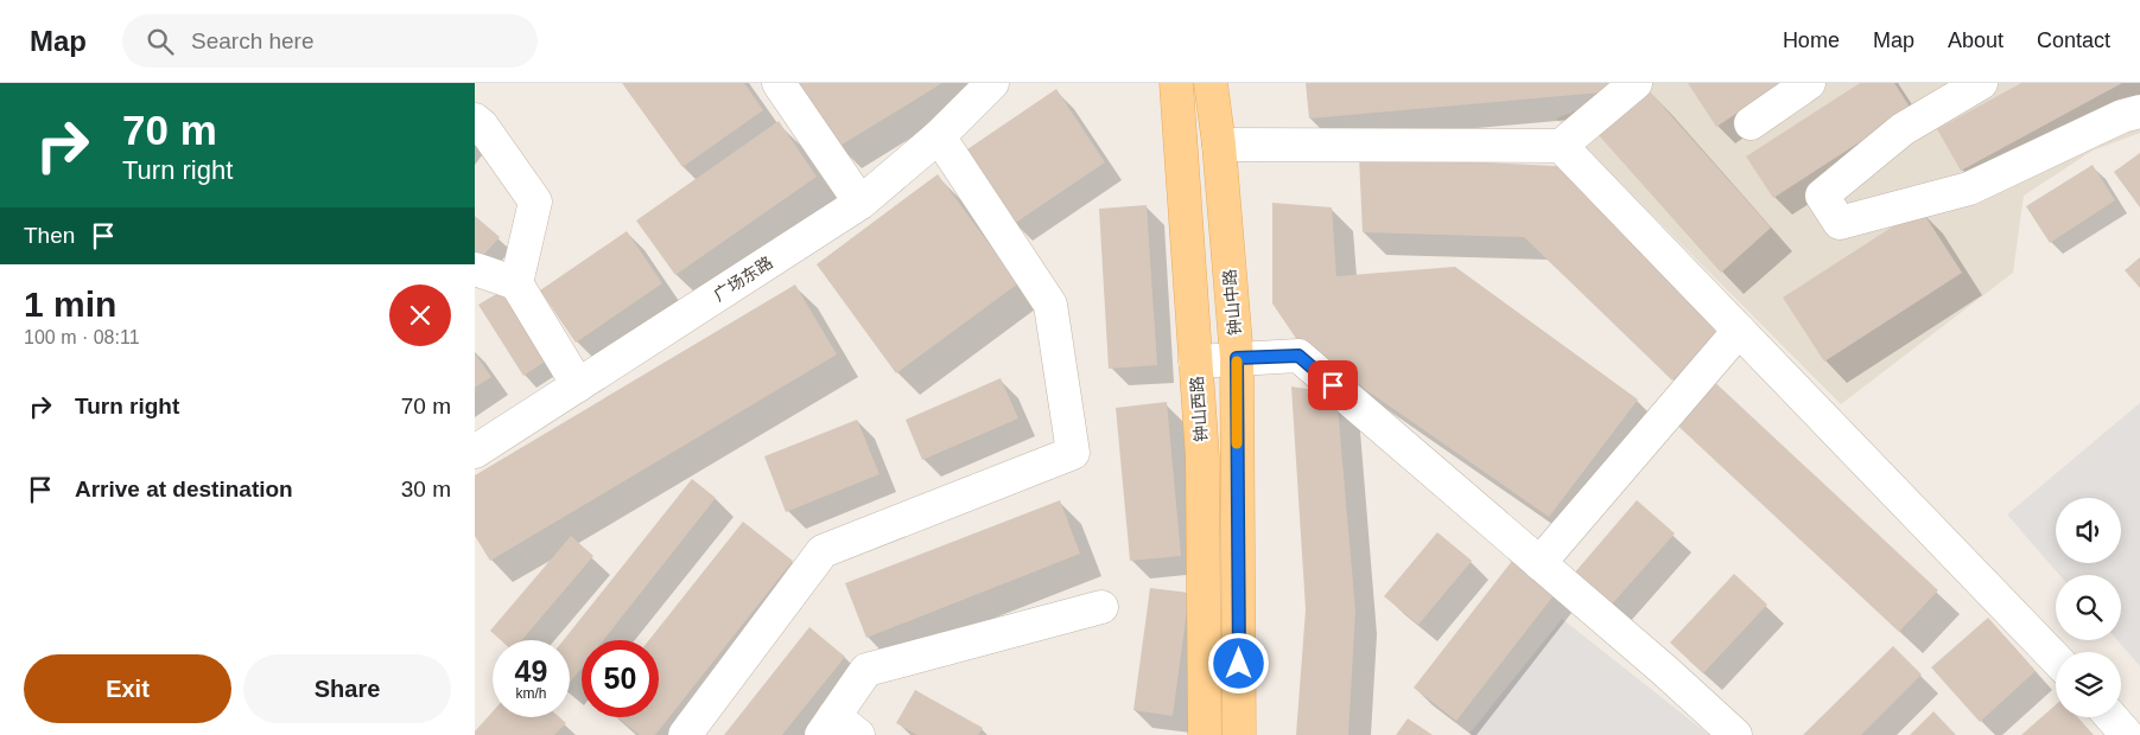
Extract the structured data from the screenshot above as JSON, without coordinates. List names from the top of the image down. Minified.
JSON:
{"streets":{"main road":["钟山中路","钟山西路"],"street":["广场东路"]},"page":{"header":"Map","search":"Search here","nav":["Home","Map","About","Contact"],"turn":["70 m","Turn right"],"then":"Then","heading":["1 min","100 m · 08:11"],"list":[{"name":"Turn right","value":"70 m"},{"name":"Arrive at destination","value":"30 m"}],"speed":"49 km/h","limit":"50","buttons":["Exit","Share"]}}
